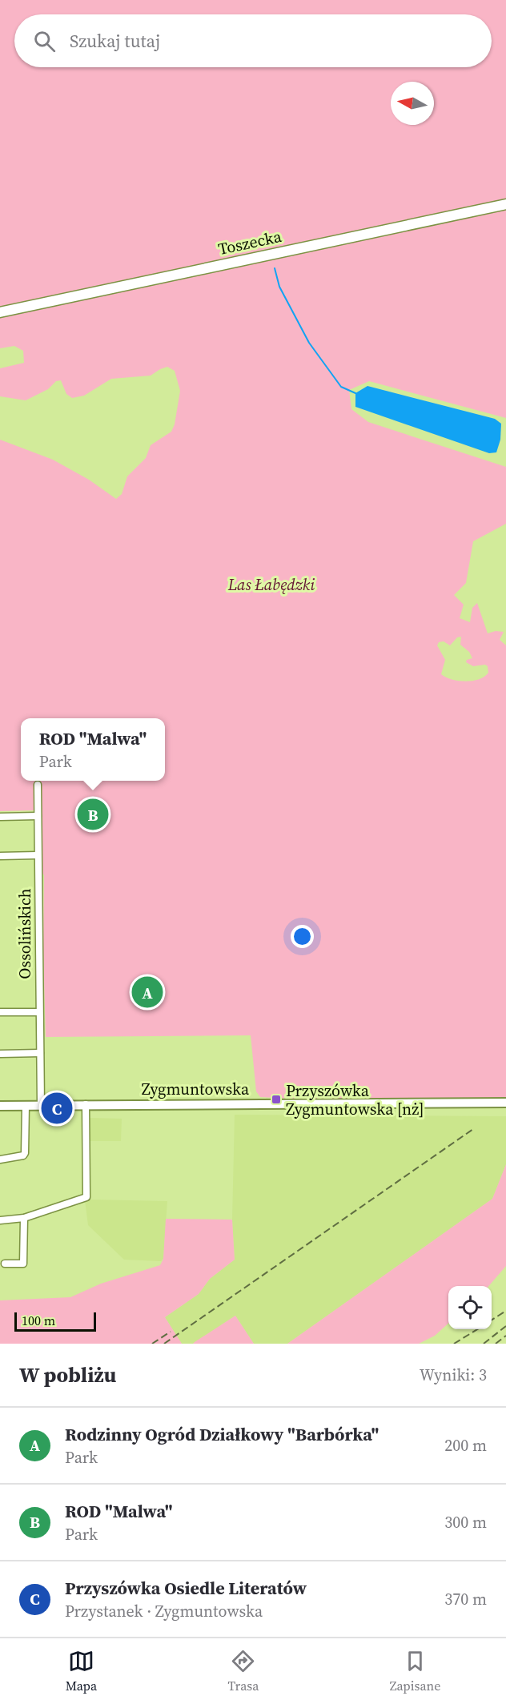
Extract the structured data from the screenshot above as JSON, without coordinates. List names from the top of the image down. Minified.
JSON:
{"streets":{"main road":["Toszecka"],"street":["Ossolińskich","Zygmuntowska"]},"crossings":[["Ossolińskich","Zygmuntowska"]],"parks":["Las Łabędzki"],"places":{"transit":["Przyszówka Zygmuntowska [nż]"]},"scale_bar":"100 m","north":"left","page":{"search":"Szukaj tutaj","popup":["ROD \"Malwa\"","Park"],"pins":["B","A","C"],"scale":"100 m","heading":["W pobliżu","Wyniki: 3"],"list":[{"mark":"A","name":"Rodzinny Ogród Działkowy \"Barbórka\"","note":"Park","value":"200 m"},{"mark":"B","name":"ROD \"Malwa\"","note":"Park","value":"300 m"},{"mark":"C","name":"Przyszówka Osiedle Literatów","note":"Przystanek · Zygmuntowska","value":"370 m"}],"nav":["Mapa","Trasa","Zapisane"]}}
